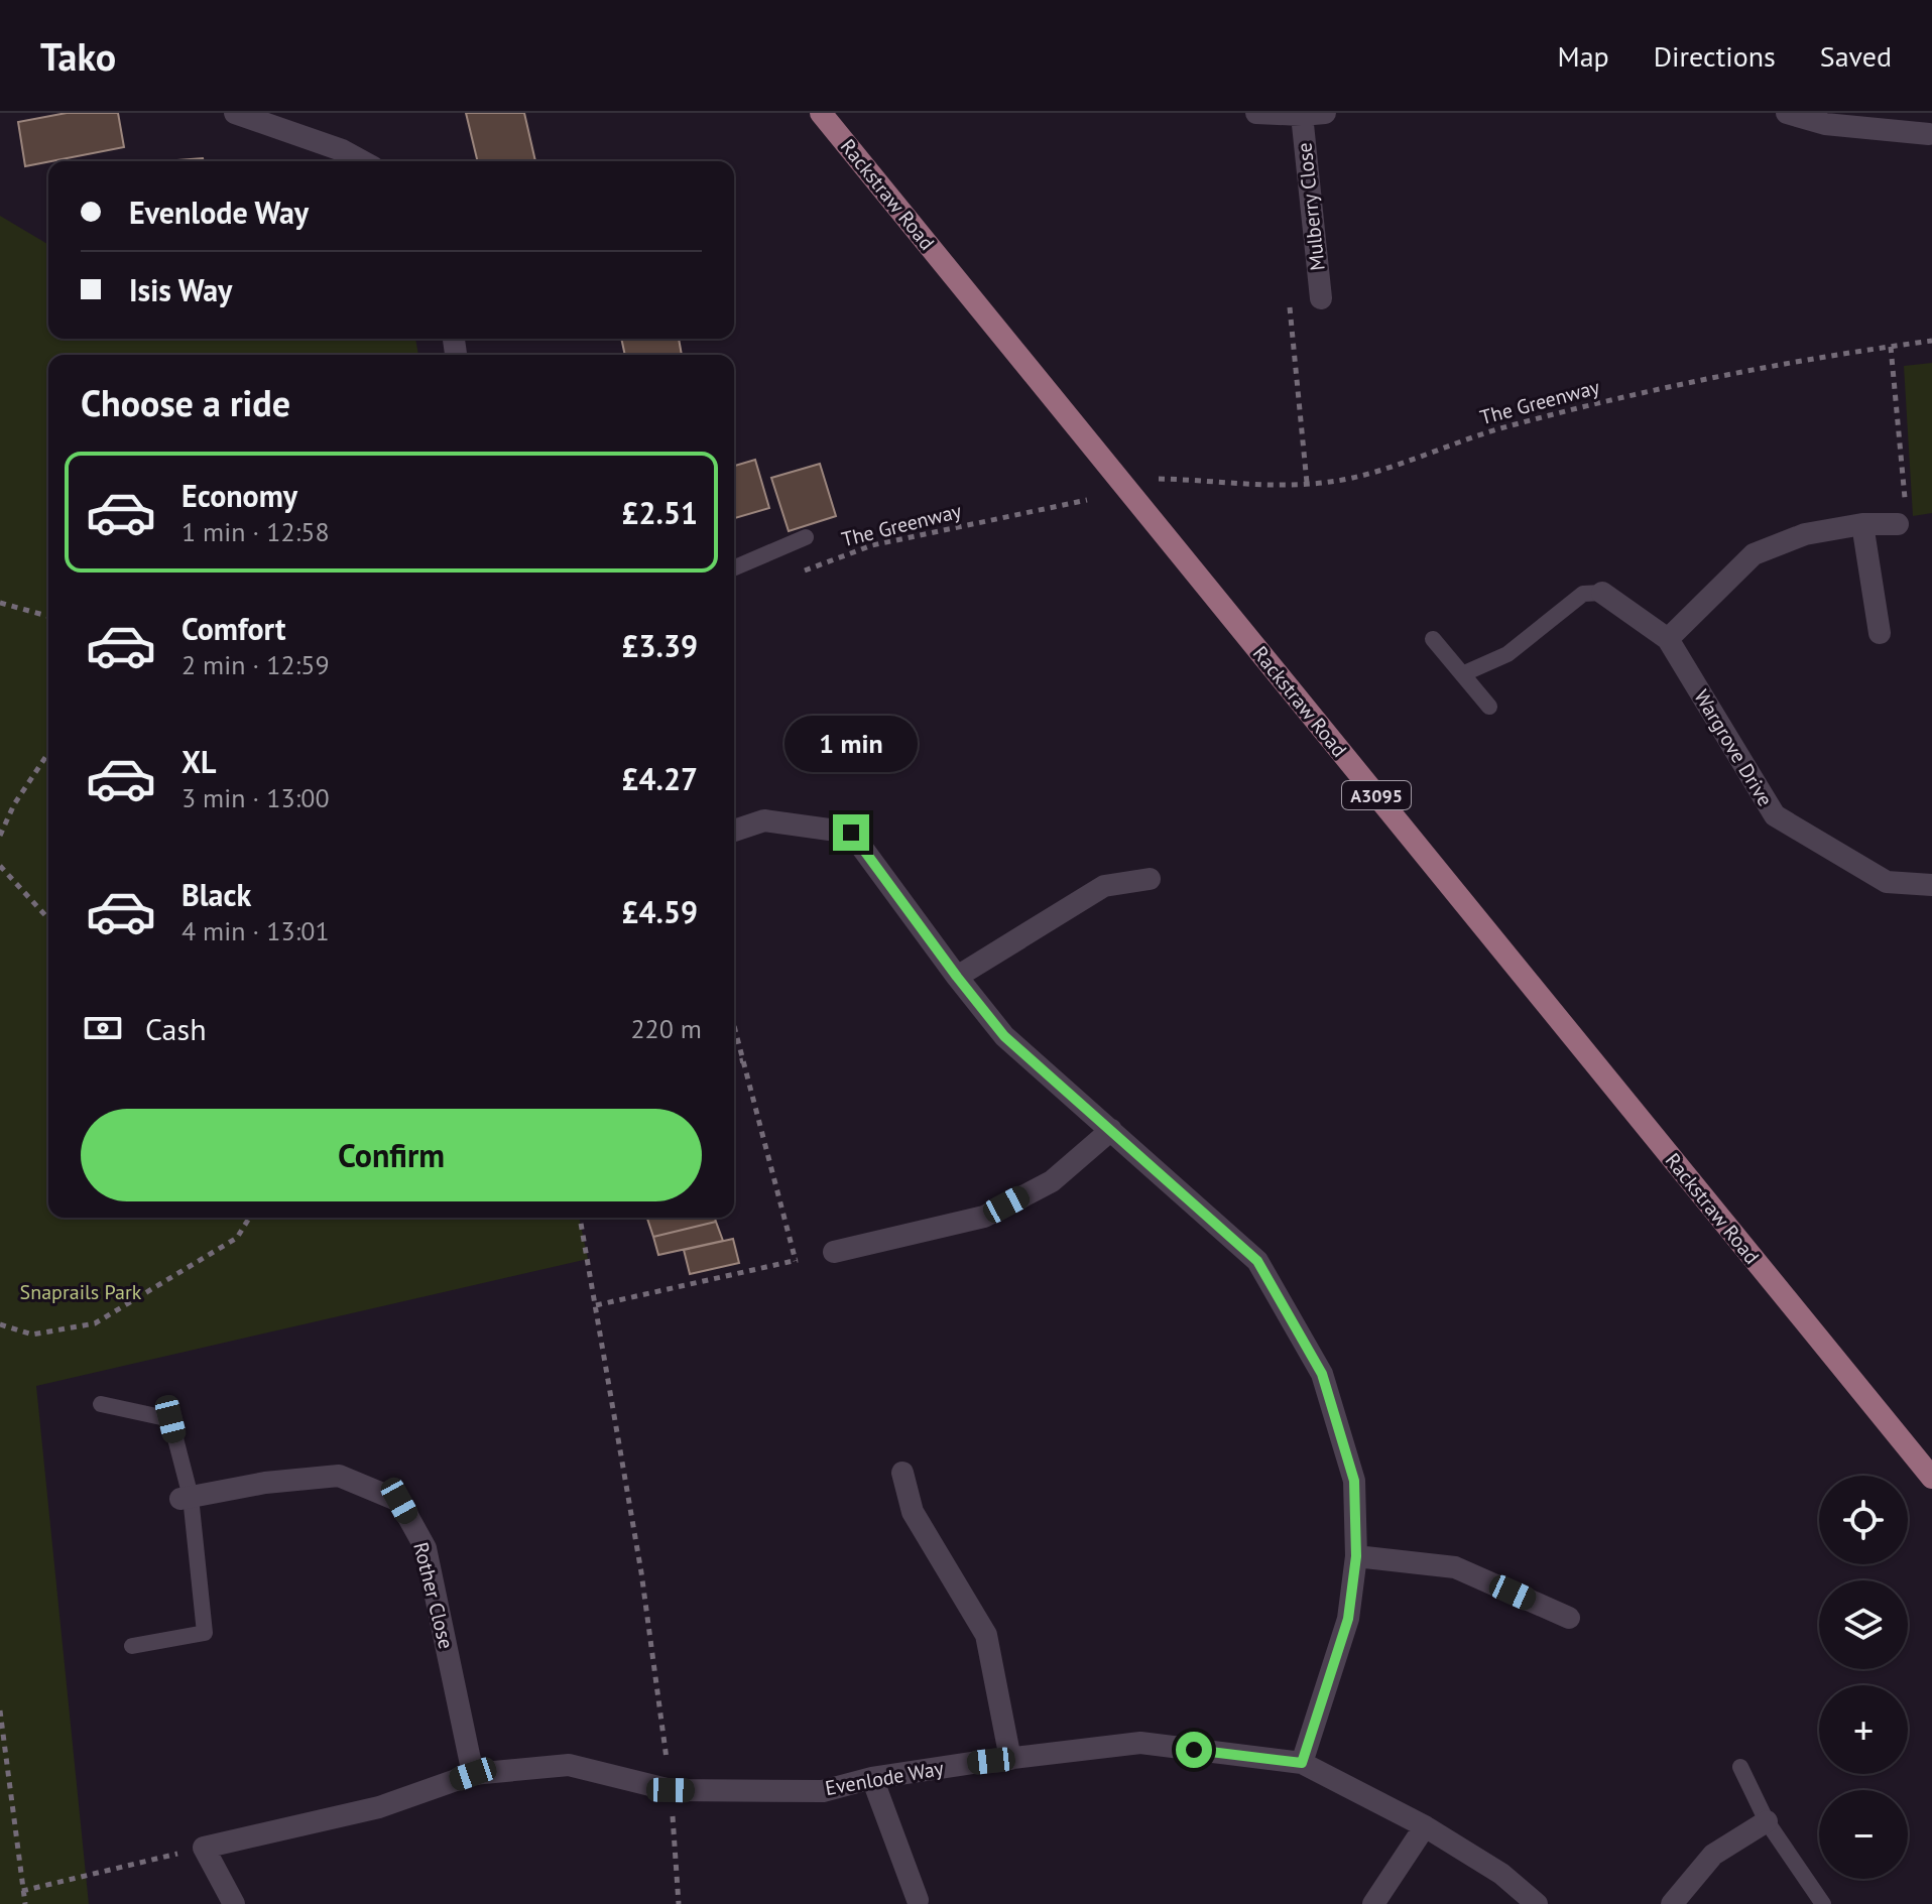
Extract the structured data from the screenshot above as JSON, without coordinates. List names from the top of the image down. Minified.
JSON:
{"streets":{"main road":["Rackstraw Road","A3095"],"street":["Mulberry Close","Wargrove Drive","Rother Close","Evenlode Way"],"path":["The Greenway"]},"crossings":[["Rother Close","Evenlode Way"]],"parks":["Snaprails Park"],"page":{"header":"Tako","nav":["Map","Directions","Saved"],"banner":["Evenlode Way","Isis Way"],"heading":"Choose a ride","list":[{"name":"Economy","note":"1 min · 12:58","value":"£2.51"},{"name":"Comfort","note":"2 min · 12:59","value":"£3.39"},{"name":"XL","note":"3 min · 13:00","value":"£4.27"},{"name":"Black","note":"4 min · 13:01","value":"£4.59"}],"bubble":"1 min","pay":["Cash","220 m"],"buttons":"Confirm","map_buttons":["+","−"]}}
